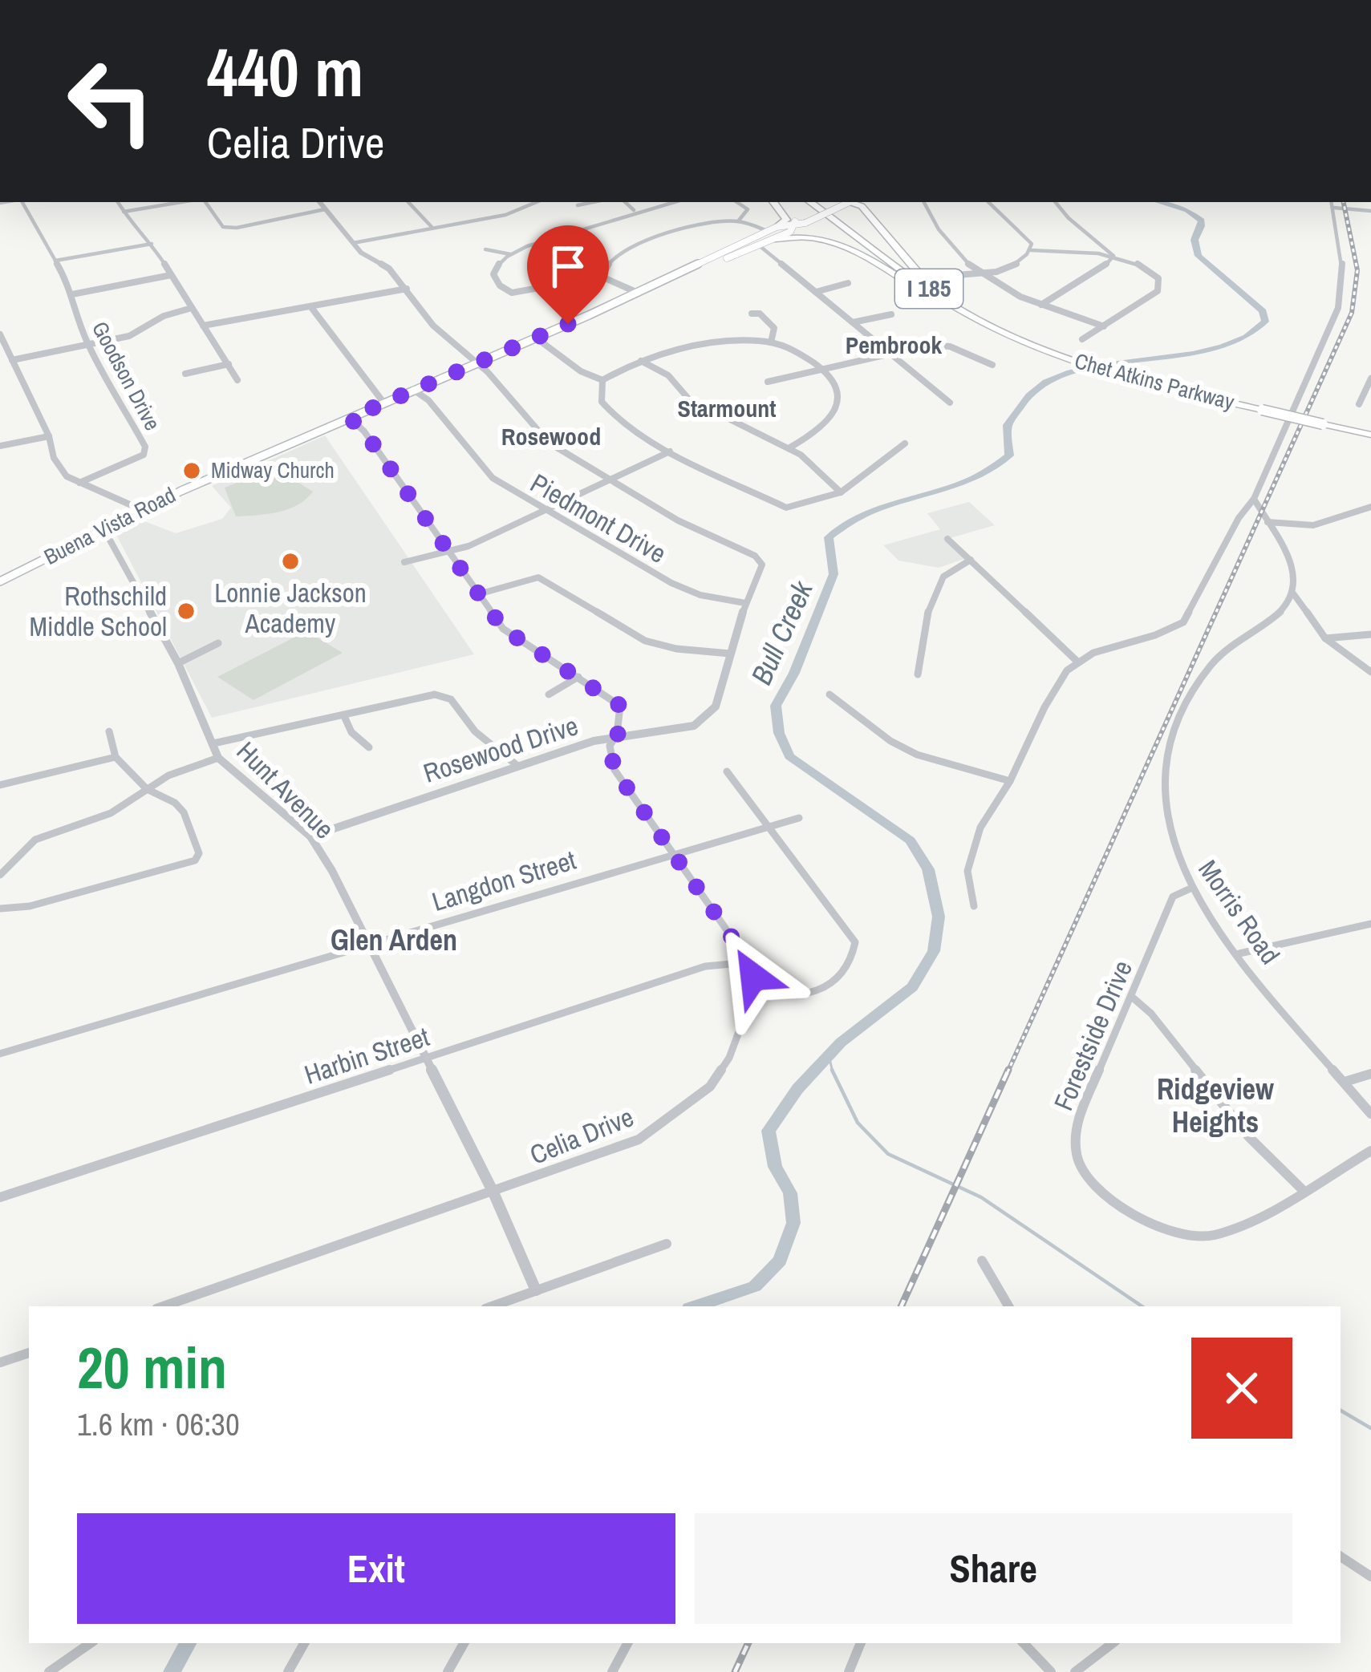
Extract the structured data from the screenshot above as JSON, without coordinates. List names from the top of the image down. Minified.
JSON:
{"streets":{"highway":["I 185","Chet Atkins Parkway"],"main road":["Buena Vista Road"],"street":["Goodson Drive","Piedmont Drive","Rosewood Drive","Hunt Avenue","Langdon Street","Morris Road","Forestside Drive","Harbin Street","Celia Drive"]},"crossings":[["Piedmont Drive","Buena Vista Road"],["Piedmont Drive","Rosewood Drive"],["Buena Vista Road","Rosewood Drive"],["Buena Vista Road","Hunt Avenue"],["Rosewood Drive","Hunt Avenue"],["Hunt Avenue","Langdon Street"],["Hunt Avenue","Harbin Street"],["Hunt Avenue","Celia Drive"],["Morris Road","Forestside Drive"],["Harbin Street","Celia Drive"]],"districts":["Pembrook","Starmount","Rosewood","Glen Arden","Ridgeview Heights"],"water":["Bull Creek"],"places":["Midway Church","Lonnie Jackson Academy","Rothschild Middle School"],"page":{"turn":["440 m","Celia Drive"],"heading":["20 min","1.6 km · 06:30"],"buttons":["Exit","Share"]}}
